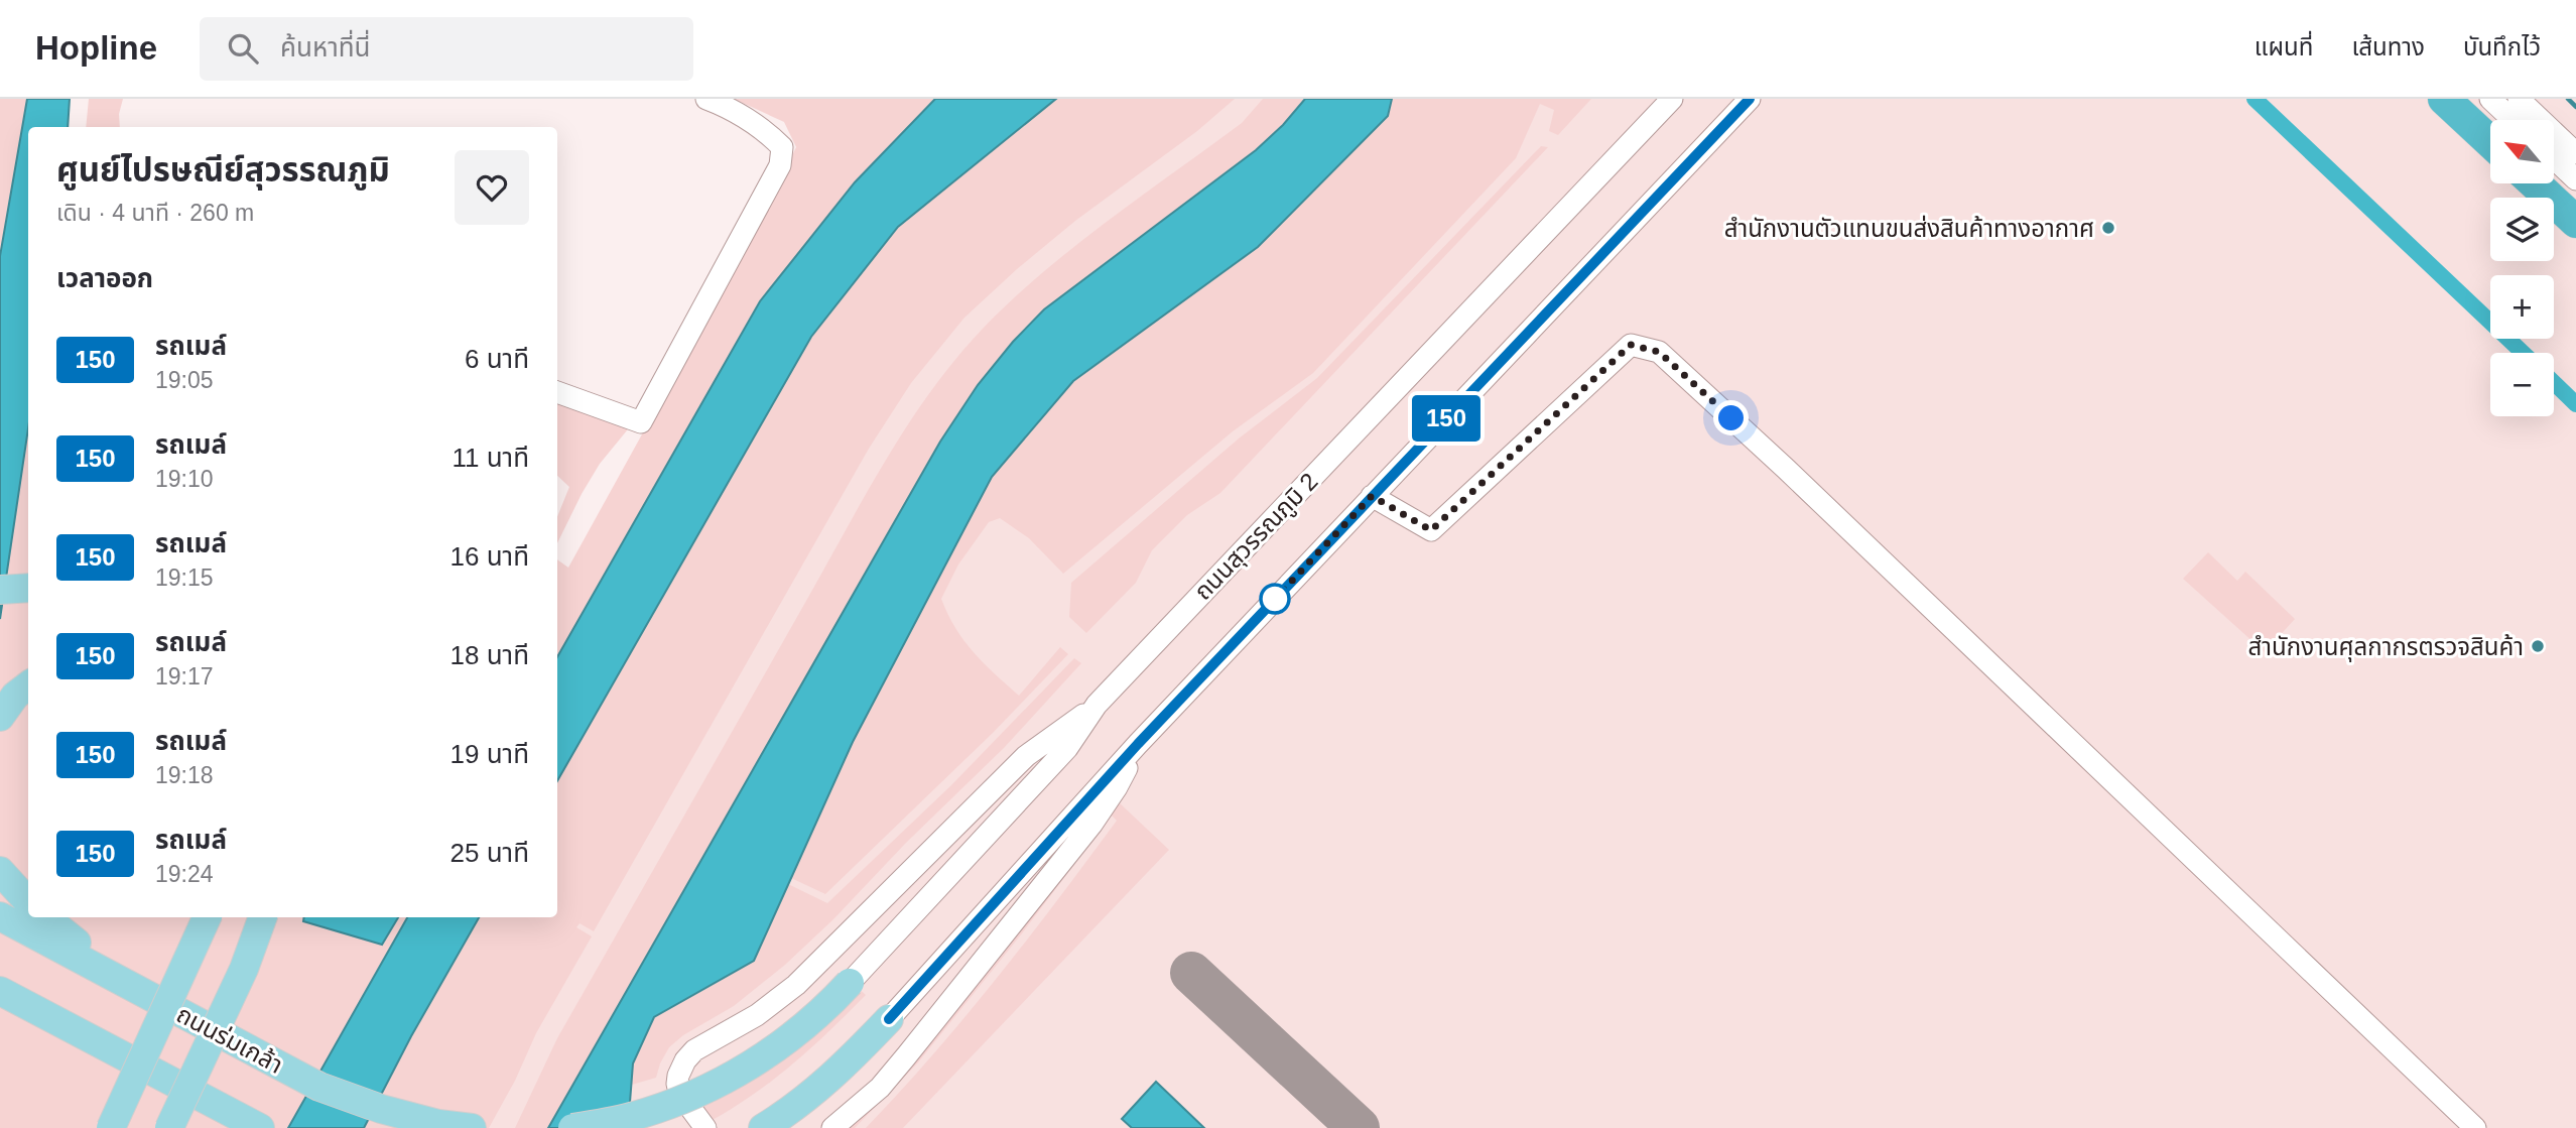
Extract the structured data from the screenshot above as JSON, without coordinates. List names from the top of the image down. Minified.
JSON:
{"streets":{"main road":["ถนนร่มเกล้า"],"street":["ถนนสุวรรณภูมิ 2"]},"places":["สำนักงานตัวแทนขนส่งสินค้าทางอากาศ","สำนักงานศุลกากรตรวจสินค้า"],"lines":["bus line 150"],"north":"top left","page":{"header":"Hopline","search":"ค้นหาที่นี่","nav":["แผนที่","เส้นทาง","บันทึกไว้"],"on_map":"150","map_buttons":["+","−"],"heading":[["ศูนย์ไปรษณีย์สุวรรณภูมิ","เดิน · 4 นาที · 260 m"],"เวลาออก"],"list":[{"mark":"150","name":"รถเมล์","note":"19:05","value":"6 นาที"},{"mark":"150","name":"รถเมล์","note":"19:10","value":"11 นาที"},{"mark":"150","name":"รถเมล์","note":"19:15","value":"16 นาที"},{"mark":"150","name":"รถเมล์","note":"19:17","value":"18 นาที"},{"mark":"150","name":"รถเมล์","note":"19:18","value":"19 นาที"},{"mark":"150","name":"รถเมล์","note":"19:24","value":"25 นาที"}]}}
